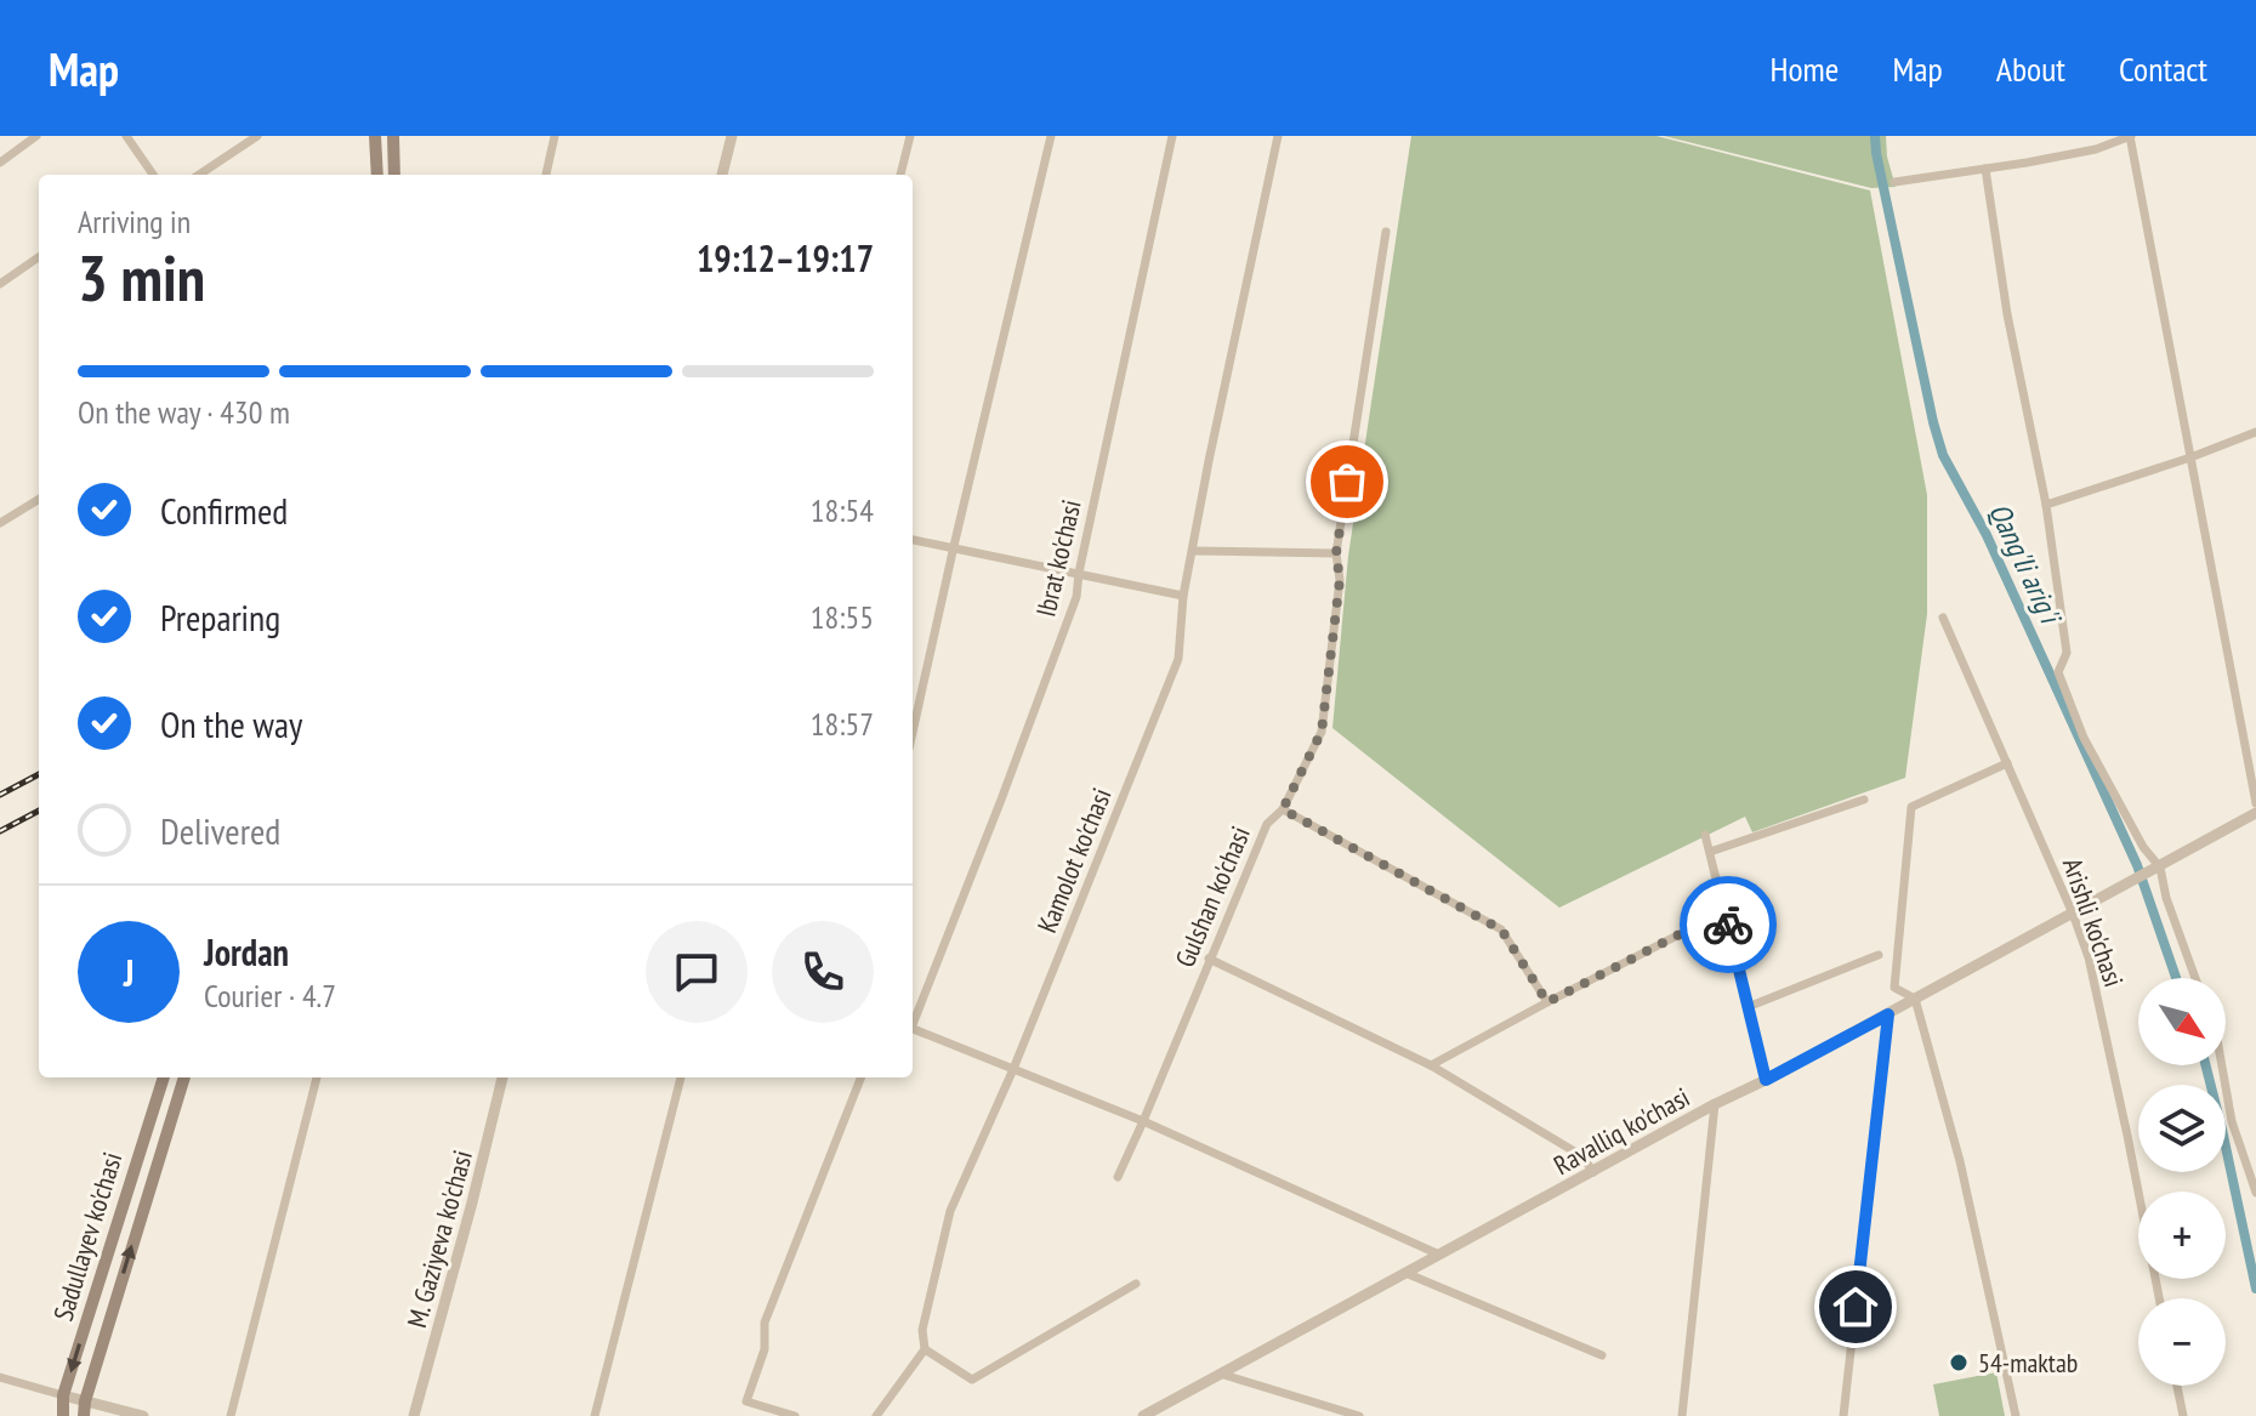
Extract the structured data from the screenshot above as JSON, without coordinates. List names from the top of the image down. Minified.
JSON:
{"streets":{"main road":["Sadullayev ko'chasi"],"street":["Ibrat ko'chasi","Kamolot ko'chasi","Gulshan ko'chasi","Arishli ko'chasi","Ravalliq ko'chasi","M. Gaziyeva ko'chasi"]},"crossings":[["Arishli ko'chasi","Ravalliq ko'chasi"]],"water":["Qang'li arig'i"],"places":["54-maktab"],"north":"bottom right","page":{"header":"Map","nav":["Home","Map","About","Contact"],"heading":["3 min","Arriving in","19:12–19:17"],"panel":["Jordan","Courier · 4.7"],"bar":"On the way · 430 m","list":[["Confirmed","18:54"],["Preparing","18:55"],["On the way","18:57"],"Delivered"],"round":"J","map_buttons":["+","−"]}}
